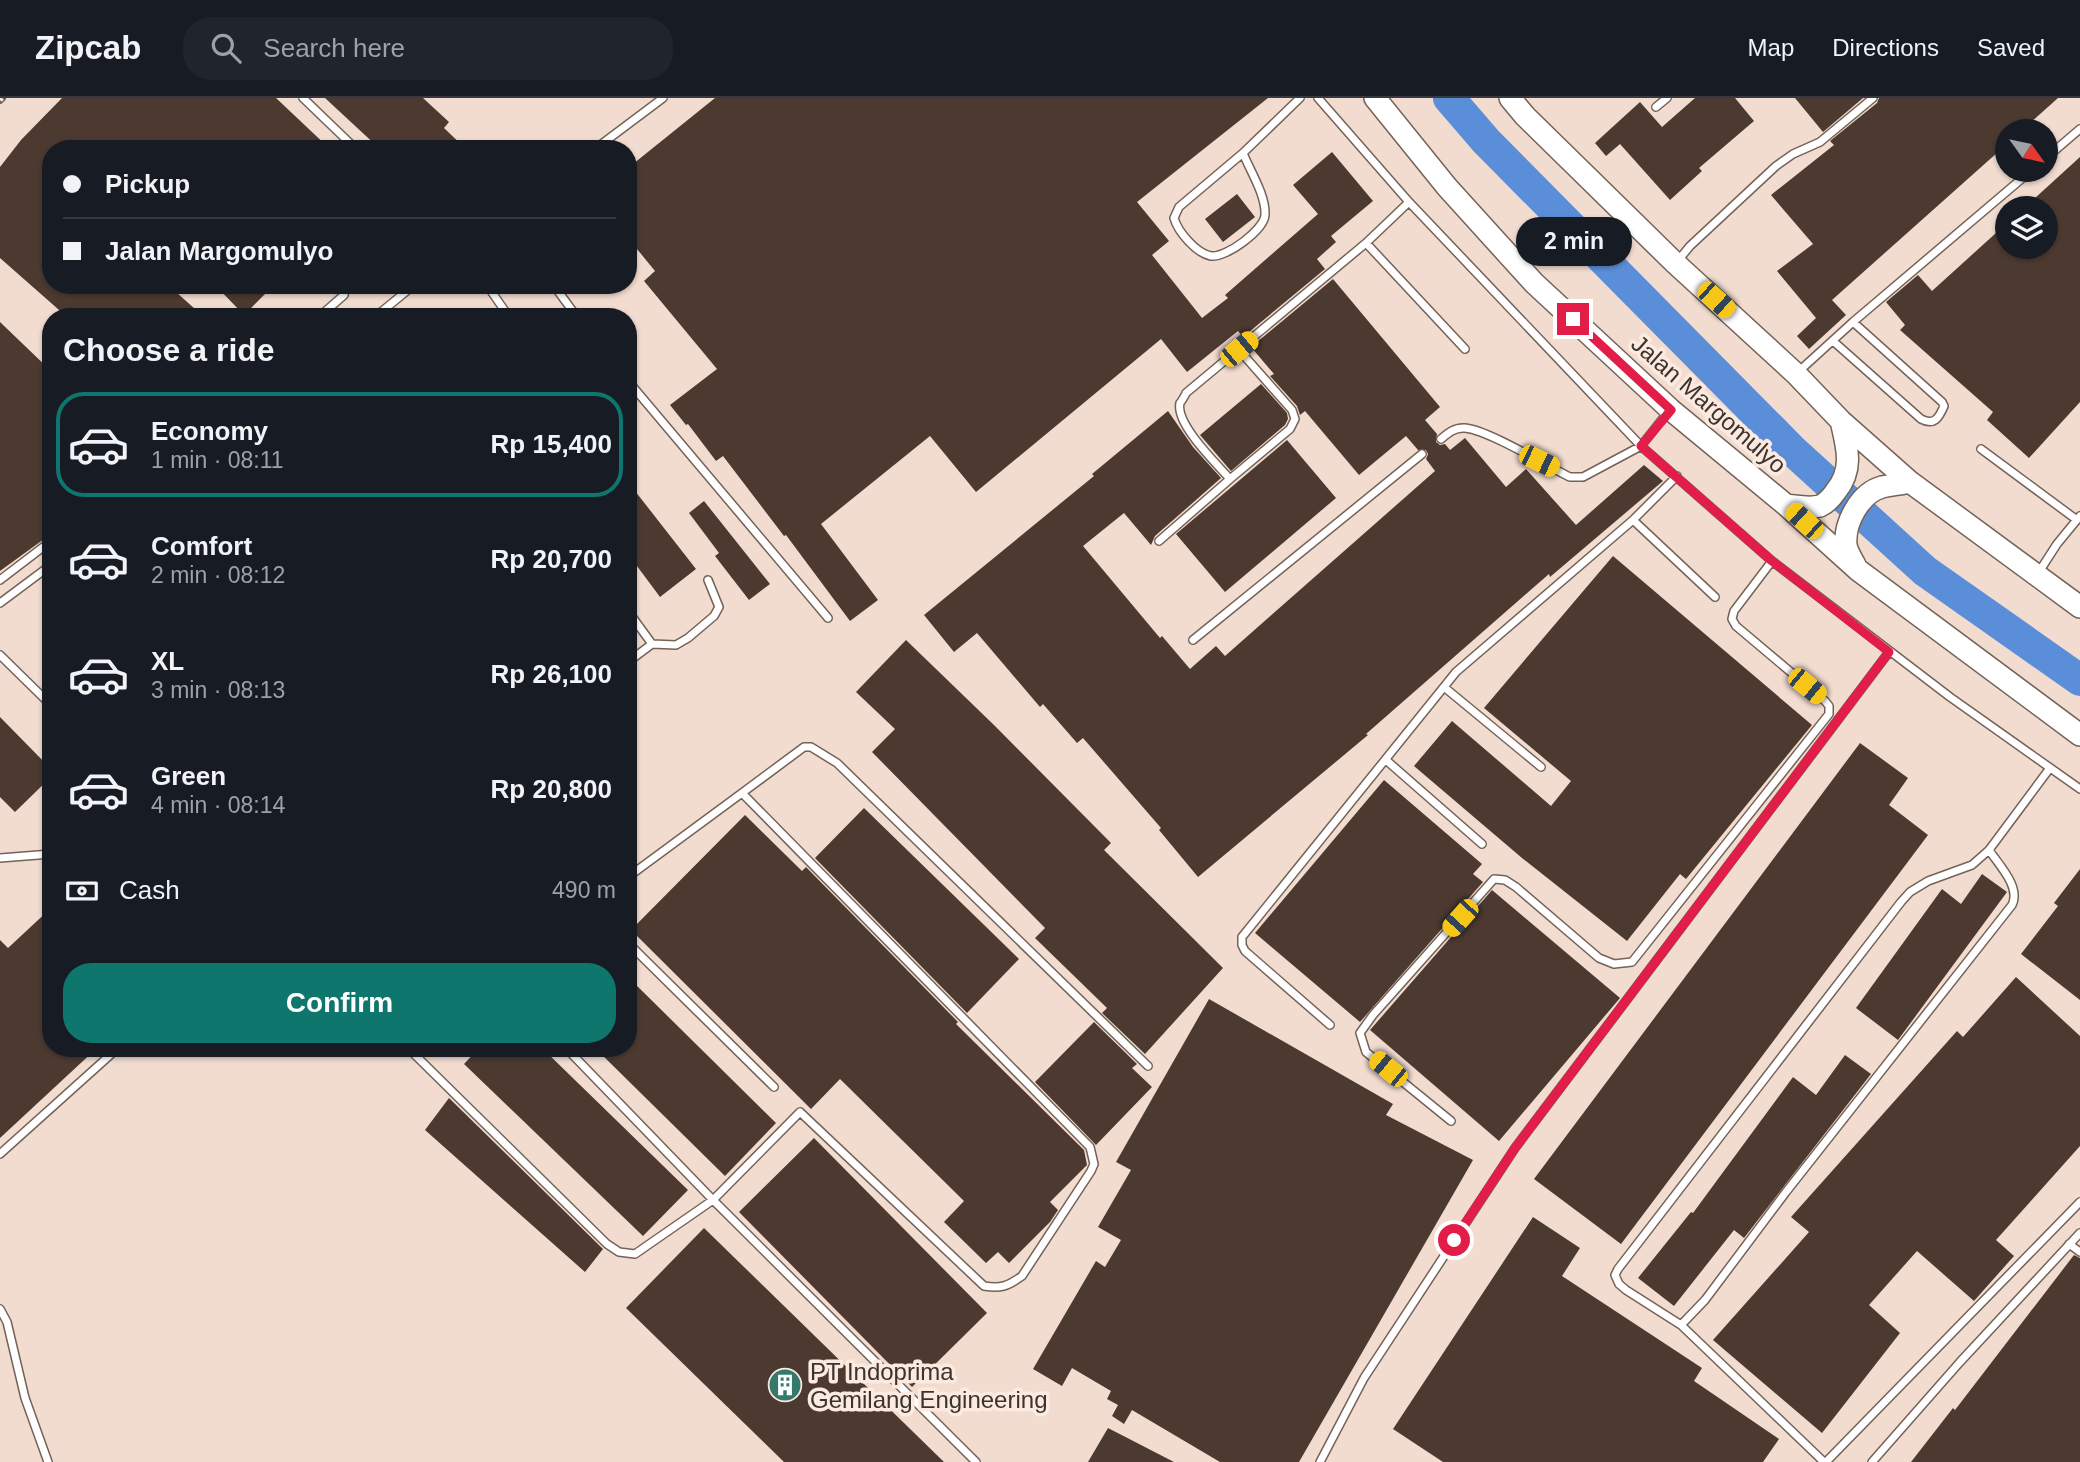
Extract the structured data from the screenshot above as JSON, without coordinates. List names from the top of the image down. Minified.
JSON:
{"streets":{"main road":["Jalan Margomulyo"]},"places":{"building":["PT Indoprima Gemilang Engineering"]},"north":"bottom right","page":{"header":"Zipcab","search":"Search here","nav":["Map","Directions","Saved"],"banner":["Pickup","Jalan Margomulyo"],"bubble":"2 min","heading":"Choose a ride","list":[{"name":"Economy","note":"1 min · 08:11","value":"Rp 15,400"},{"name":"Comfort","note":"2 min · 08:12","value":"Rp 20,700"},{"name":"XL","note":"3 min · 08:13","value":"Rp 26,100"},{"name":"Green","note":"4 min · 08:14","value":"Rp 20,800"}],"pay":["Cash","490 m"],"buttons":"Confirm"}}
